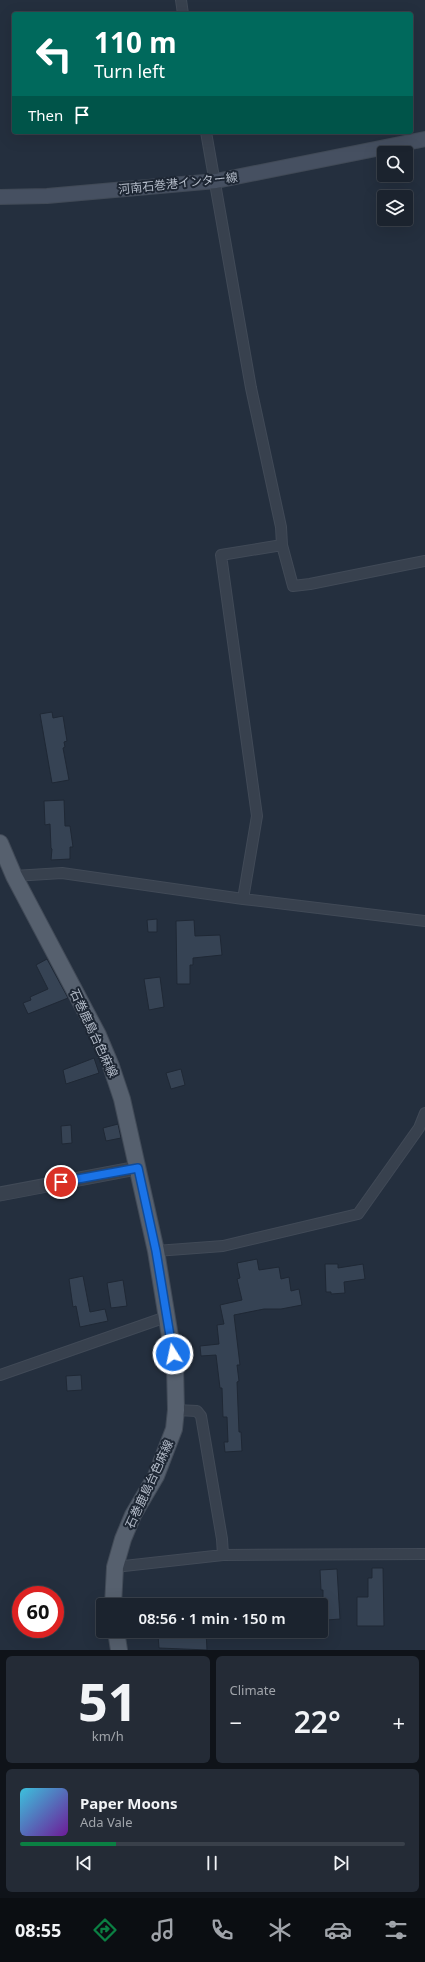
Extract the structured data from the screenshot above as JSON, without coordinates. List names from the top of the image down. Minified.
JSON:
{"streets":{"main road":["河南石巻港インター線","石巻鹿島台色麻線"]},"page":{"turn":["110 m","Turn left"],"then":"Then","limit":"60","trip":"08:56 · 1 min · 150 m","tile":[["51","km/h"],"Climate"],"heat":["−","22°","+"],"song":["Paper Moons","Ada Vale"],"tabs":"08:55"}}
